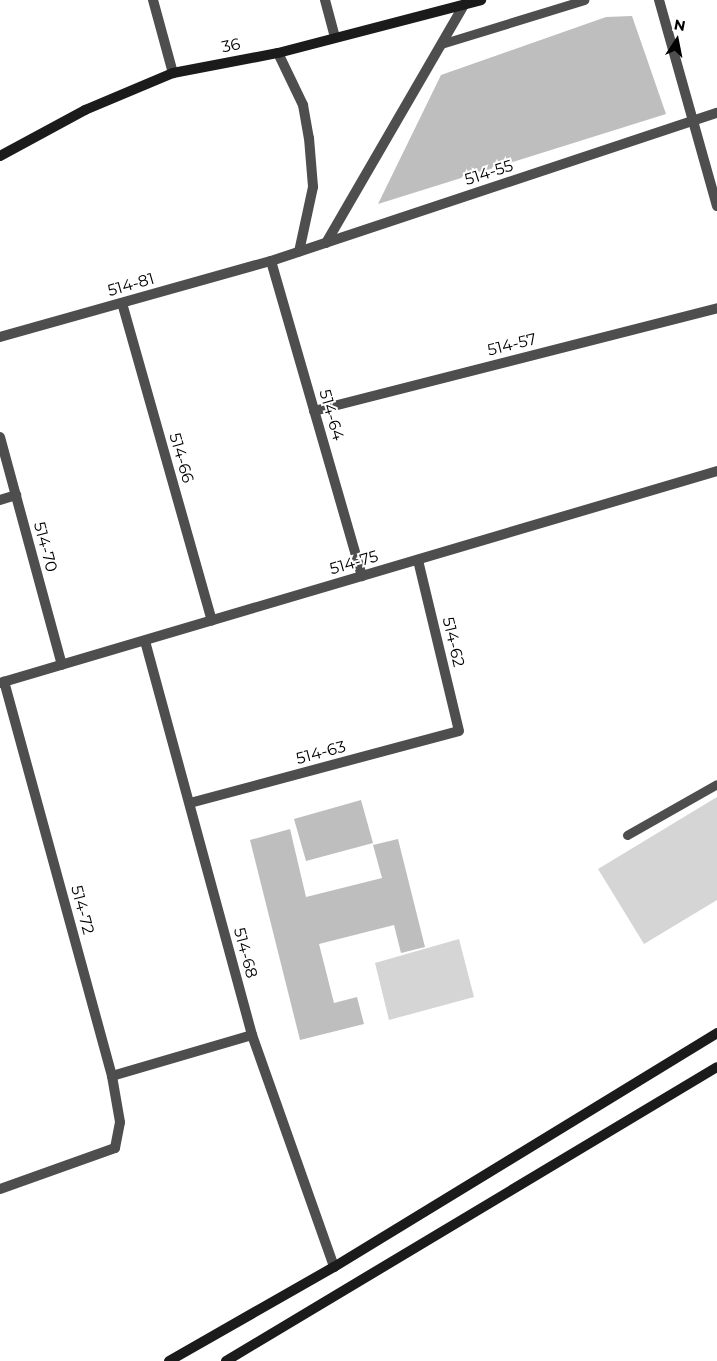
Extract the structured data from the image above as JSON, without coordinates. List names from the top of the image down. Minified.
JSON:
{"streets":{"main road":["36"],"street":["514-55","514-81","514-57","514-64","514-66","514-70","514-75","514-62","514-63","514-72","514-68"]},"crossings":[["514-55","514-81"],["514-55","514-64"],["514-81","514-64"],["514-81","514-66"],["514-57","514-64"],["514-64","514-75"],["514-66","514-75"],["514-70","514-75"],["514-75","514-62"],["514-75","514-72"],["514-75","514-68"],["514-62","514-63"],["514-63","514-68"]],"north":"top"}
